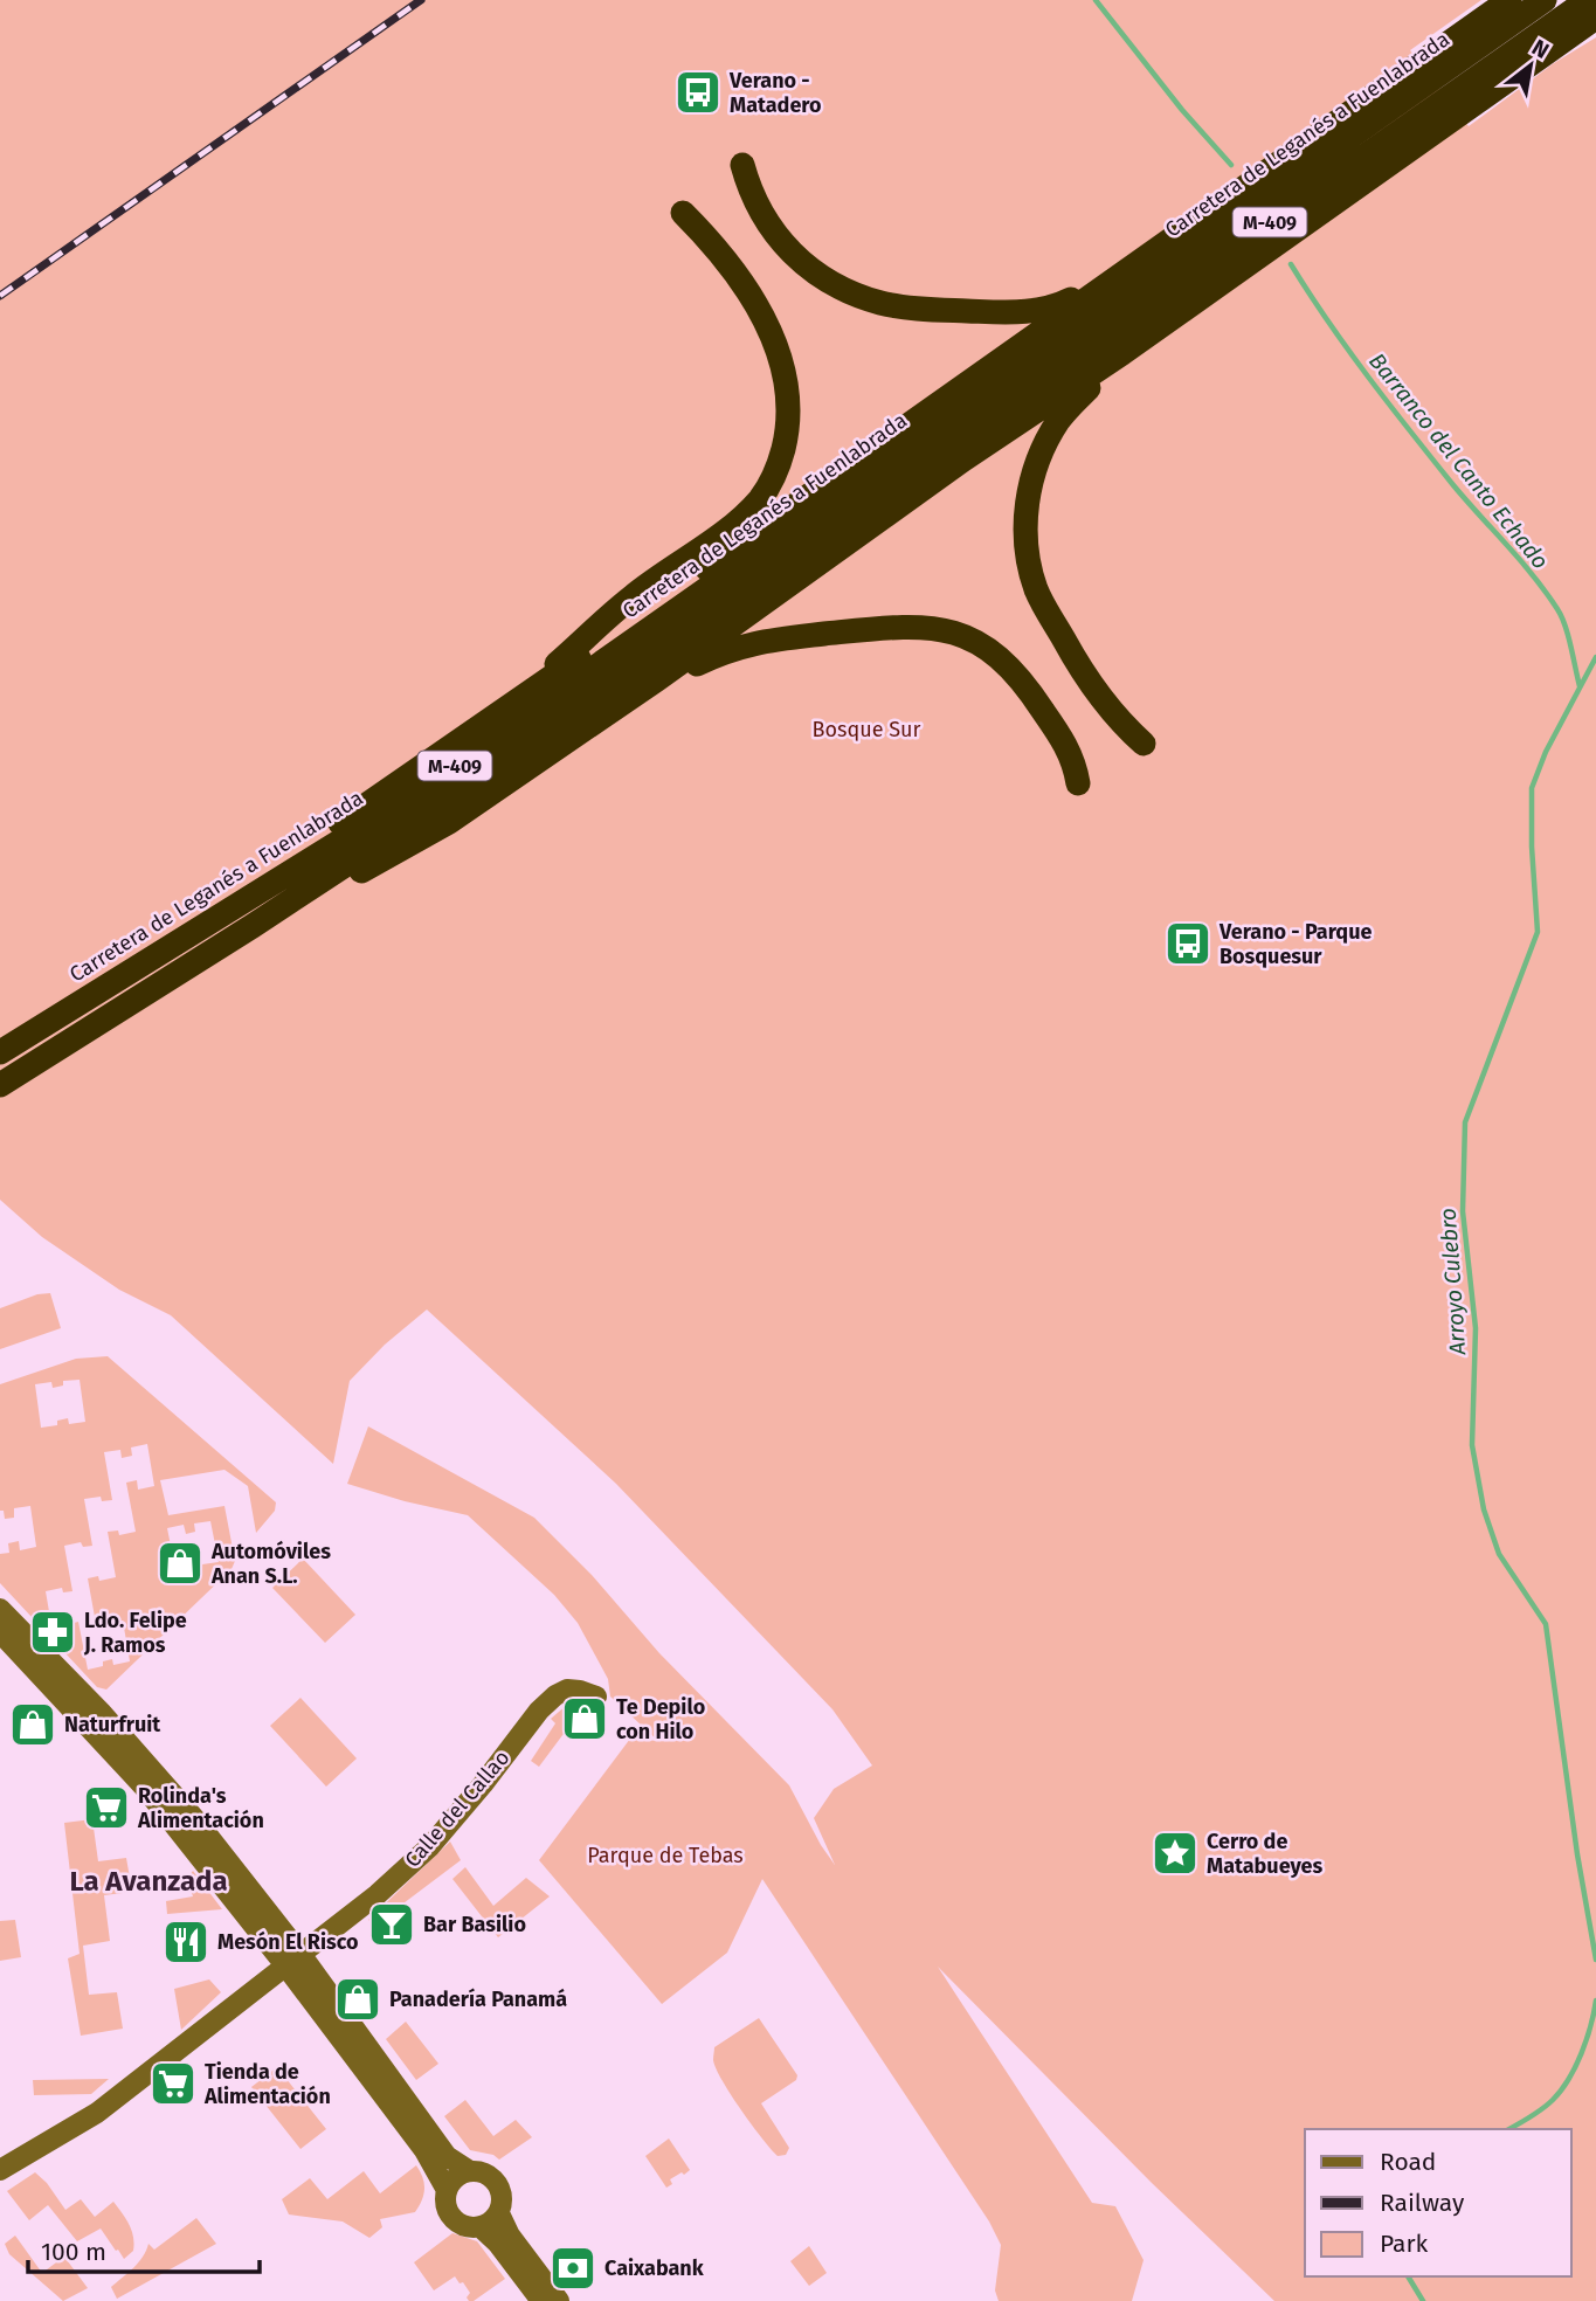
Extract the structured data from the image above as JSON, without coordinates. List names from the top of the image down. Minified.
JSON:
{"streets":{"highway":["Carretera de Leganés a Fuenlabrada","M-409"],"main road":["Calle del Callao"]},"crossings":[["Carretera de Leganés a Fuenlabrada","M-409"]],"districts":["La Avanzada"],"water":["Barranco del Canto Echado","Arroyo Culebro"],"parks":["Bosque Sur","Parque de Tebas"],"places":{"bus stop":["Verano - Matadero","Verano - Parque Bosquesur"],"shop":["Automóviles Anan S.L.","Te Depilo con Hilo","Naturfruit","Panadería Panamá"],"pharmacy":["Ldo. Felipe J. Ramos"],"supermarket":["Rolinda's Alimentación","Tienda de Alimentación"],"place":["Cerro de Matabueyes"],"bar":["Bar Basilio"],"restaurant":["Mesón El Risco"],"bank":["Caixabank"]},"legend":["Road","Railway","Park"],"scale_bar":"100 m","north":"top right"}
